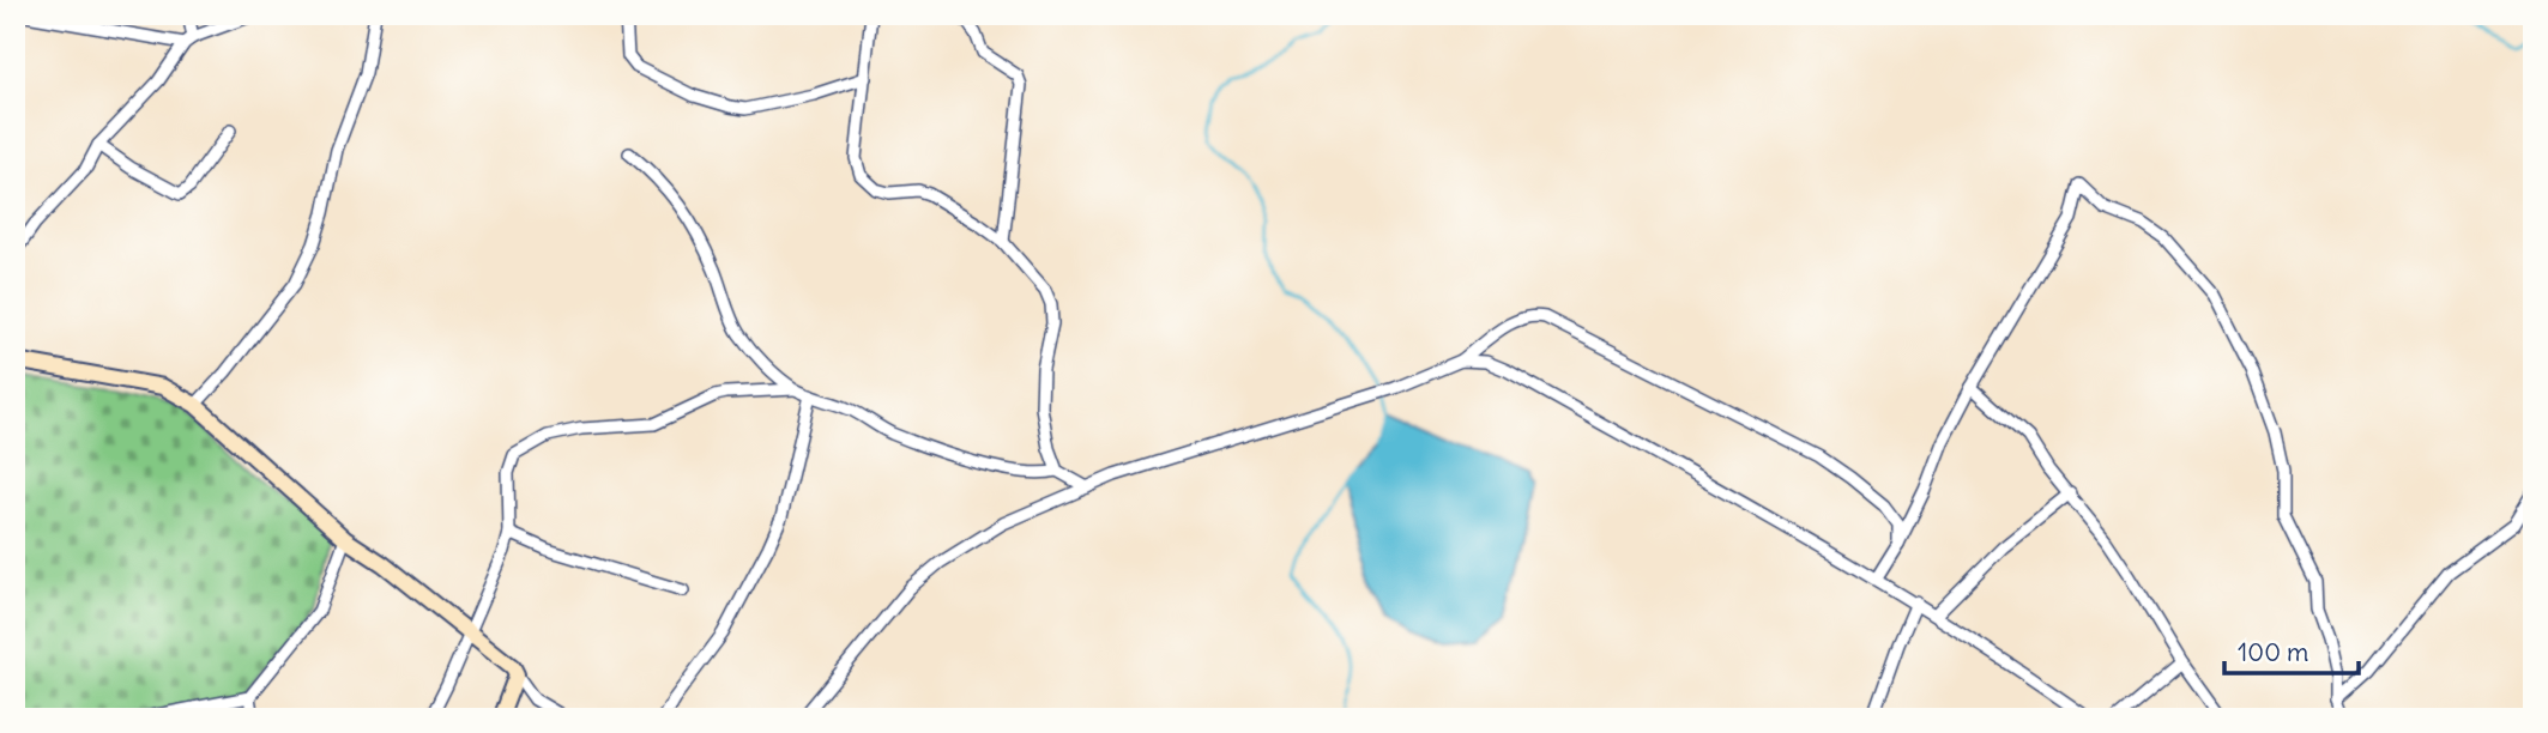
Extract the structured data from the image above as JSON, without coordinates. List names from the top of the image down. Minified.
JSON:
{"scale_bar":"100 m"}
